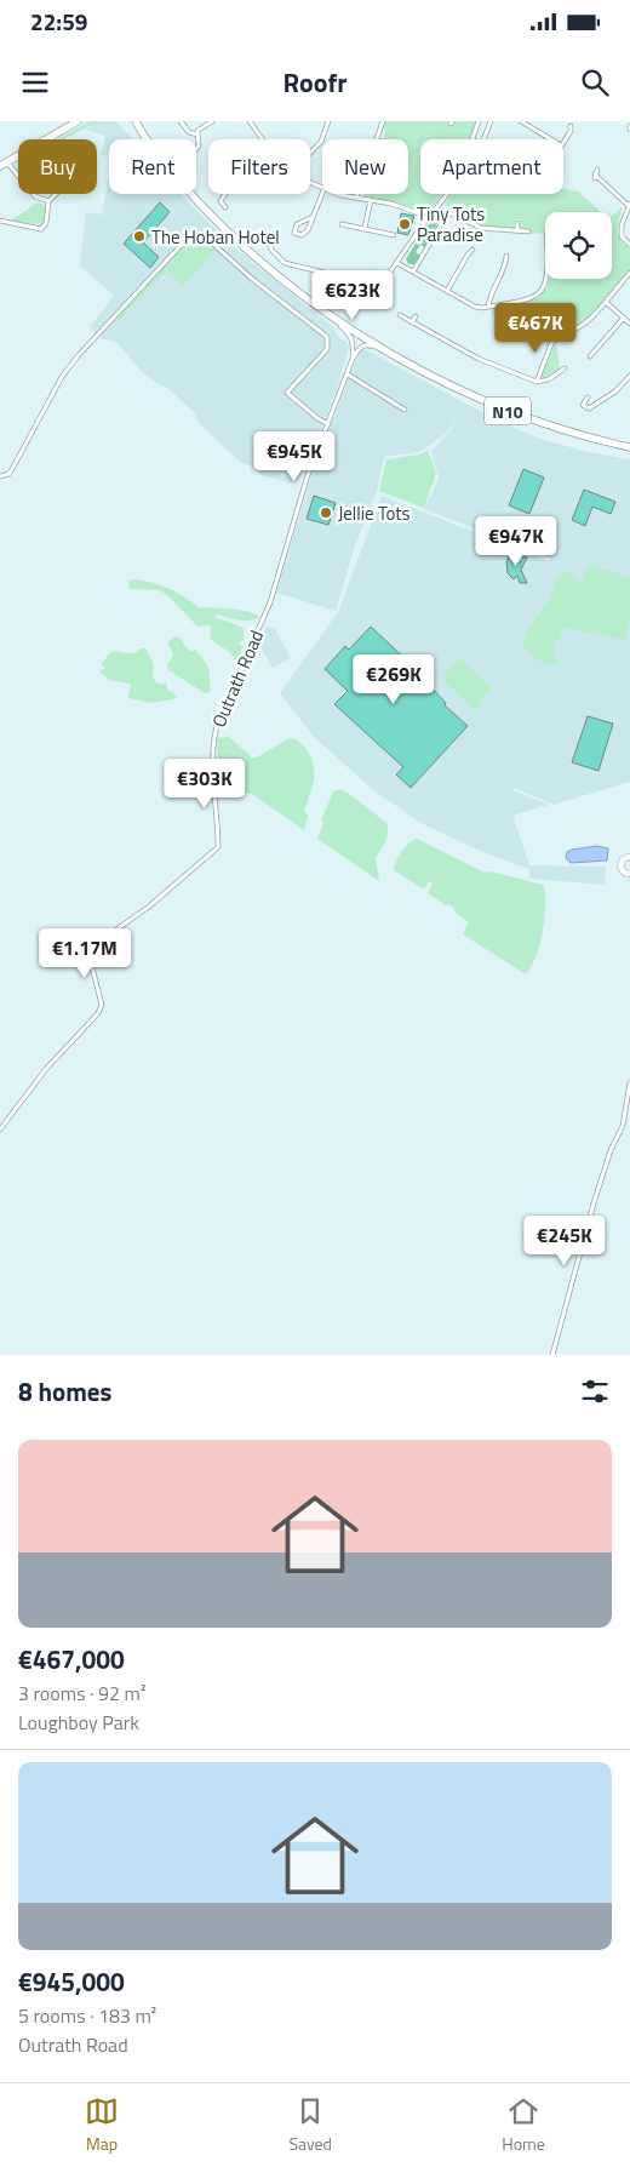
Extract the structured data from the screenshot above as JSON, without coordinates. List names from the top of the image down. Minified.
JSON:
{"streets":{"highway":["N10"],"street":["Outrath Road"]},"crossings":[["N10","Outrath Road"]],"places":["Tiny Tots Paradise","The Hoban Hotel","Jellie Tots"],"page":{"status":"22:59","header":"Roofr","chip":["Buy","Rent","Filters","New","Apartment"],"price":["€623K","€467K","€945K","€947K","€269K","€303K","€1.17M","€245K"],"heading":"8 homes","list":[{"name":"€467,000","note":"3 rooms · 92 m² · Loughboy Park"},{"name":"€945,000","note":"5 rooms · 183 m² · Outrath Road"}],"tabs":["Map","Saved","Home"]}}
